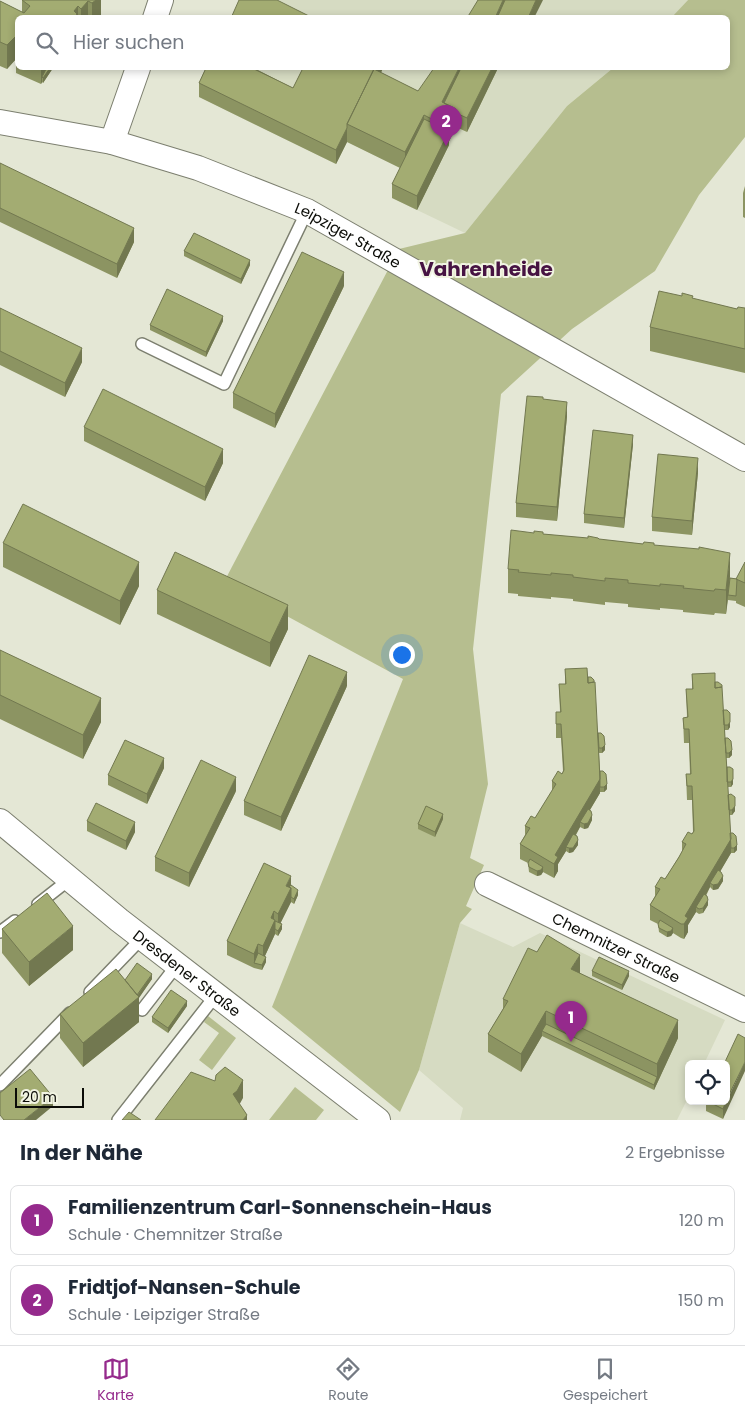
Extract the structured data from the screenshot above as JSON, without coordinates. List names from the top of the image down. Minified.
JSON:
{"streets":{"street":["Leipziger Straße","Chemnitzer Straße","Dresdener Straße"]},"districts":["Vahrenheide"],"scale_bar":"20 m","page":{"search":"Hier suchen","pins":["2","1"],"scale":"20 m","heading":["In der Nähe","2 Ergebnisse"],"list":[{"mark":"1","name":"Familienzentrum Carl-Sonnenschein-Haus","note":"Schule · Chemnitzer Straße","value":"120 m"},{"mark":"2","name":"Fridtjof-Nansen-Schule","note":"Schule · Leipziger Straße","value":"150 m"}],"nav":["Karte","Route","Gespeichert"]}}
